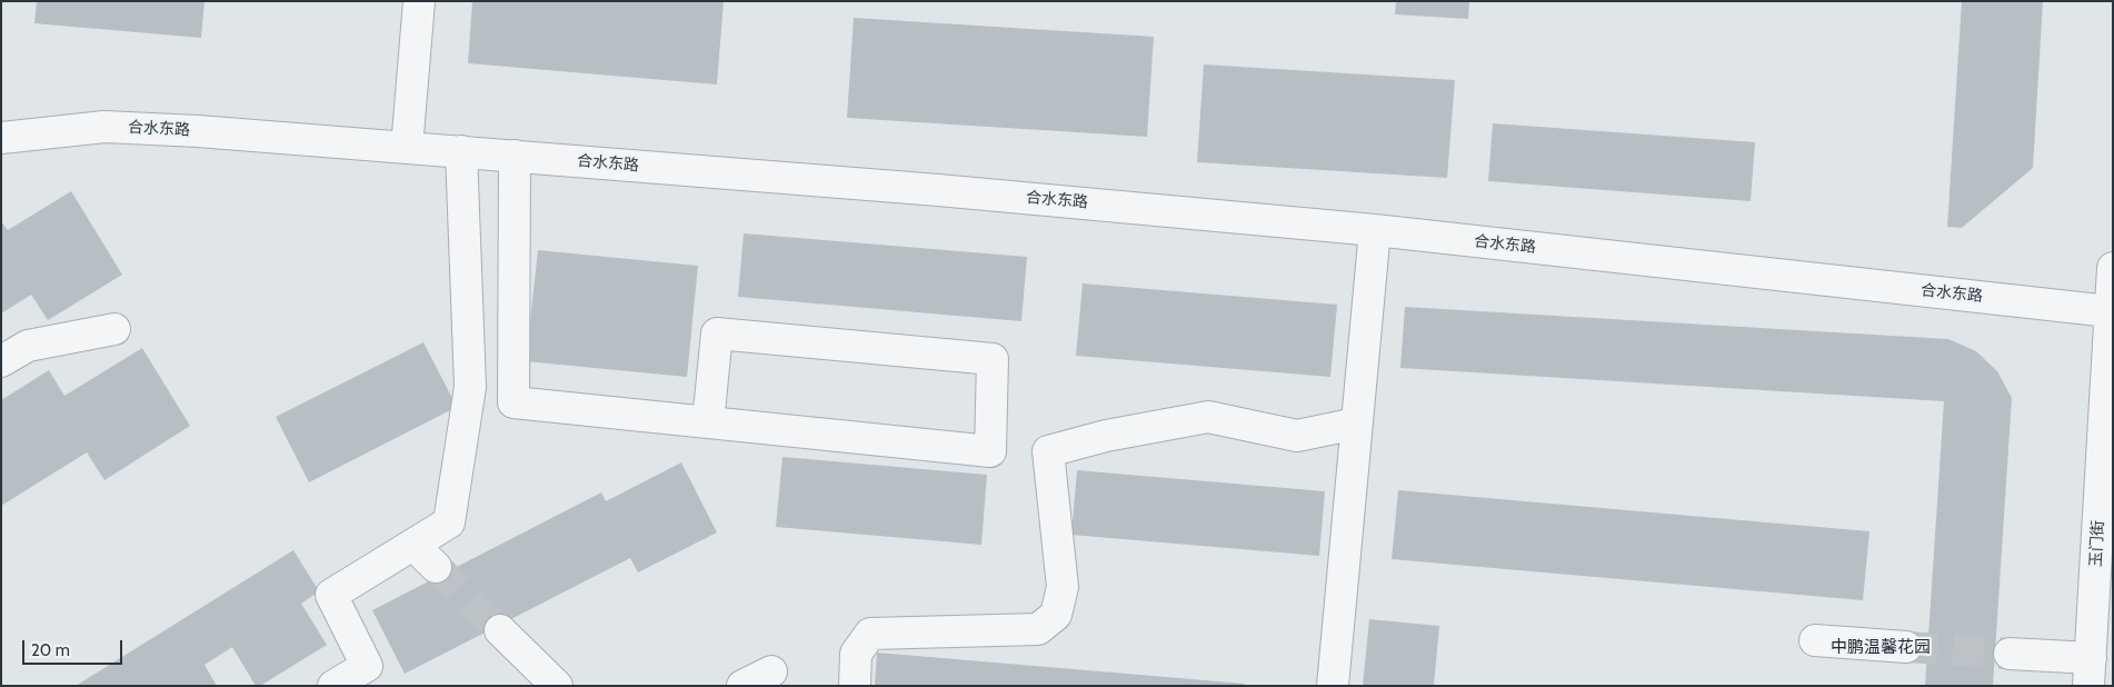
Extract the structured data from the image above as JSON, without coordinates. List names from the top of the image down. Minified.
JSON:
{"streets":{"street":["合水东路","玉门街"]},"crossings":[["合水东路","玉门街"]],"districts":["中鹏温馨花园"],"scale_bar":"20 m"}
